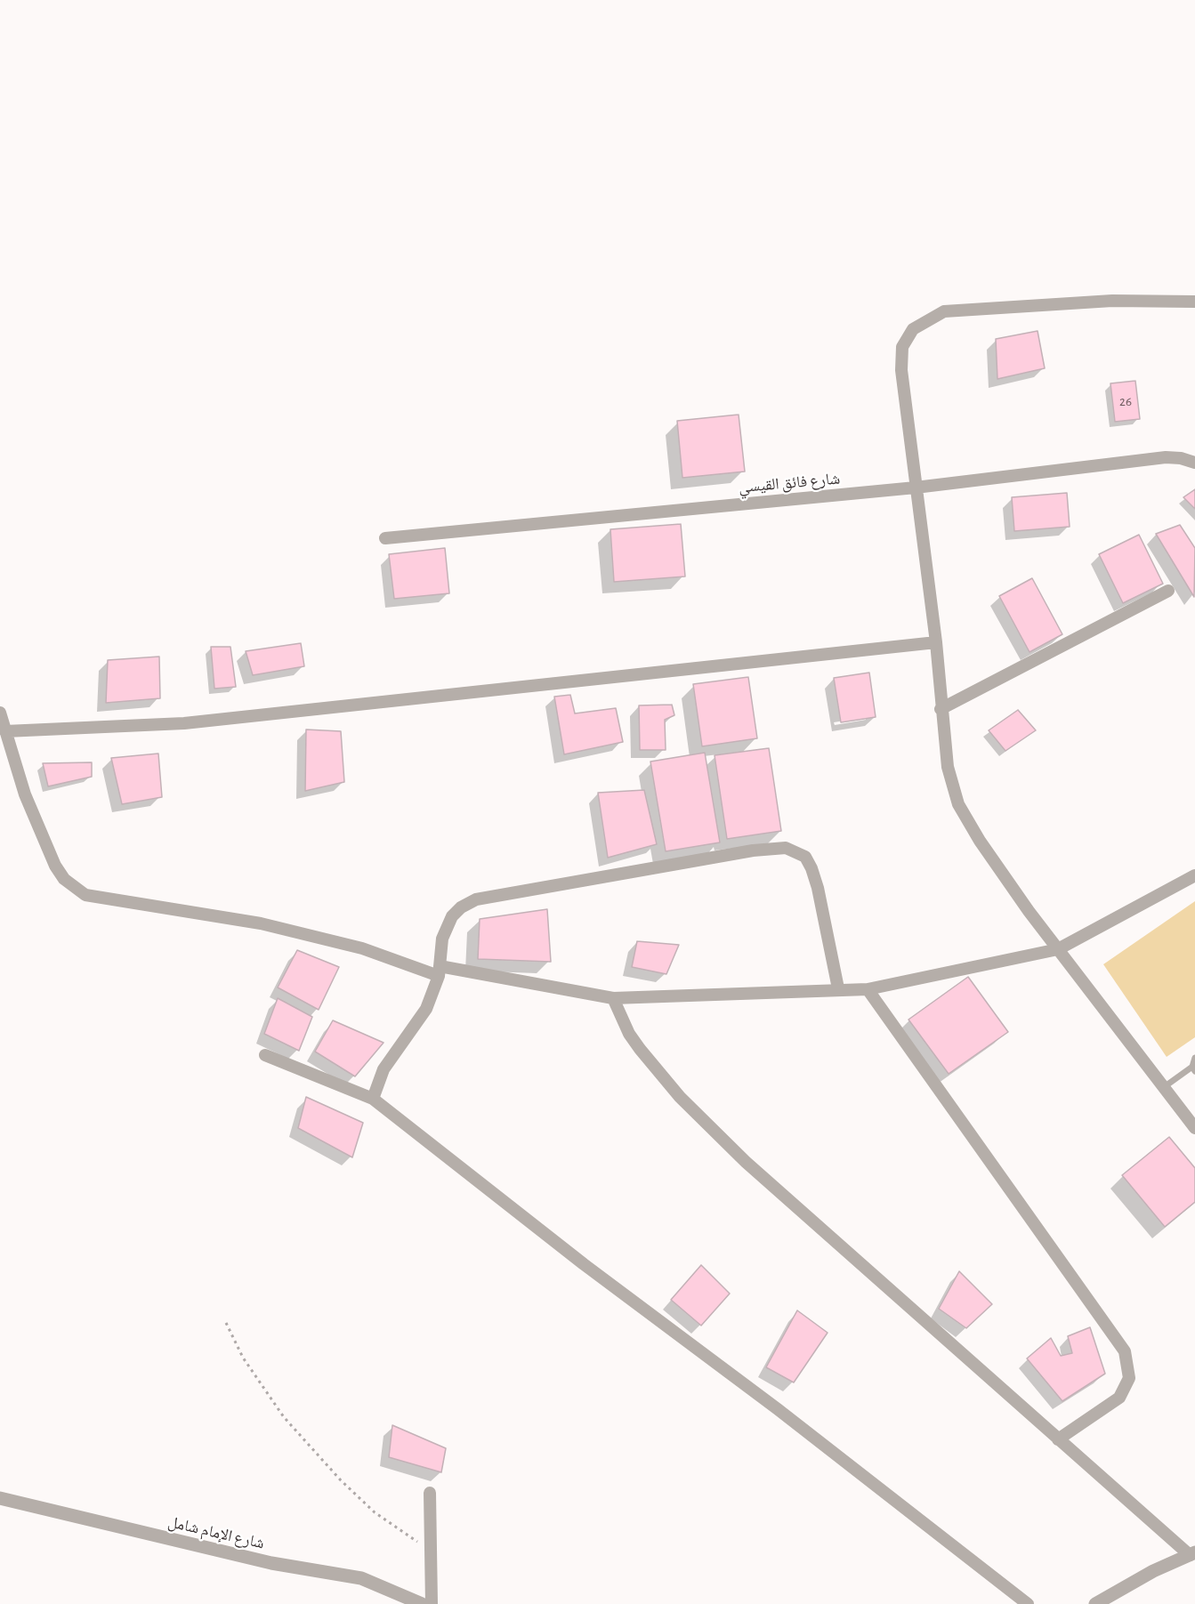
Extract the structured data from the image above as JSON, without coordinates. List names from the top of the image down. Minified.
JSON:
{"streets":{"street":["شارع فائق القيسي","شارع الإمام شامل"]},"house_numbers":["26"]}
